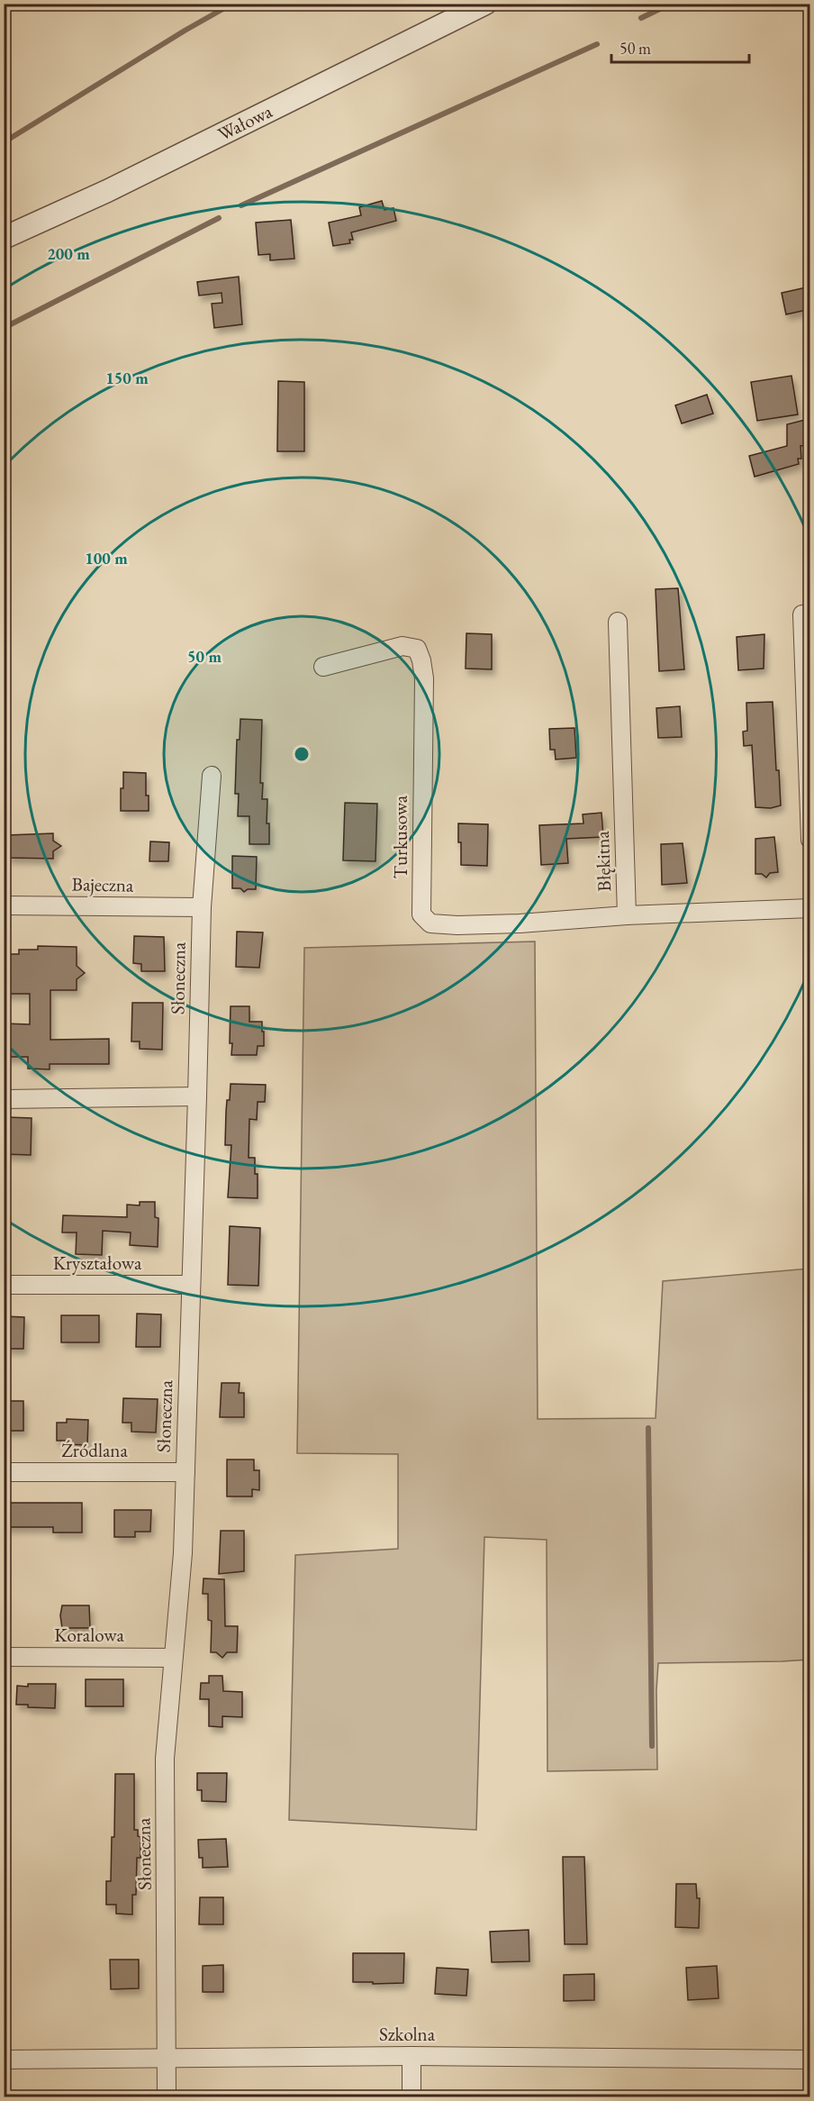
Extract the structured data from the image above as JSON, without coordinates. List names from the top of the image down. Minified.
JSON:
{"streets":{"street":["Wałowa","Turkusowa","Błękitna","Bajeczna","Słoneczna","Kryształowa","Źródlana","Koralowa","Szkolna"]},"crossings":[["Turkusowa","Błękitna"],["Bajeczna","Słoneczna"],["Słoneczna","Kryształowa"],["Słoneczna","Źródlana"],["Słoneczna","Koralowa"],["Słoneczna","Szkolna"]],"scale_bar":"50 m","rings":["200 m","150 m","100 m","50 m"]}
